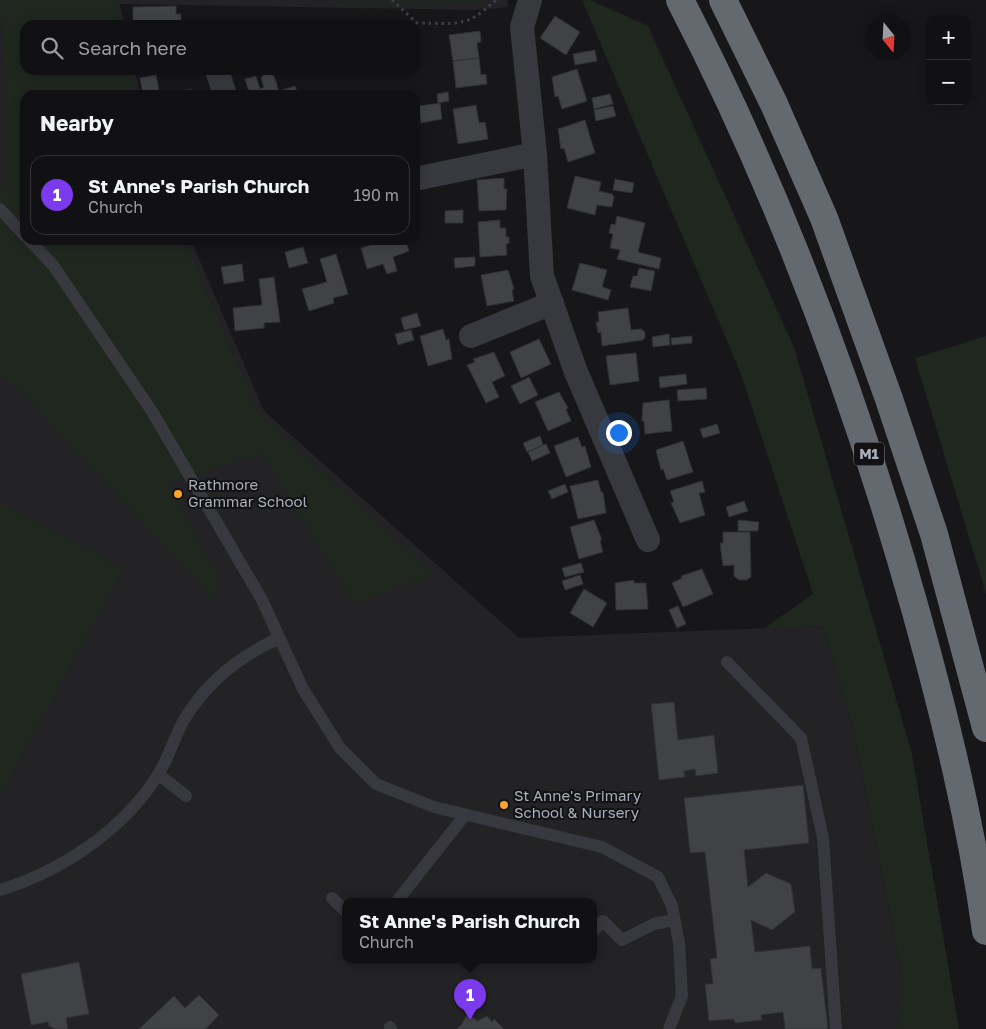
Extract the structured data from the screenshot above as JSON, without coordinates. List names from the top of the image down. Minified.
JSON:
{"streets":{"highway":["M1"]},"places":["Rathmore Grammar School","St Anne's Primary School & Nursery"],"north":"bottom","page":{"map_buttons":["+","−"],"search":"Search here","heading":"Nearby","list":[{"mark":"1","name":"St Anne's Parish Church","note":"Church","value":"190 m"}],"popup":["St Anne's Parish Church","Church"],"pins":"1"}}
